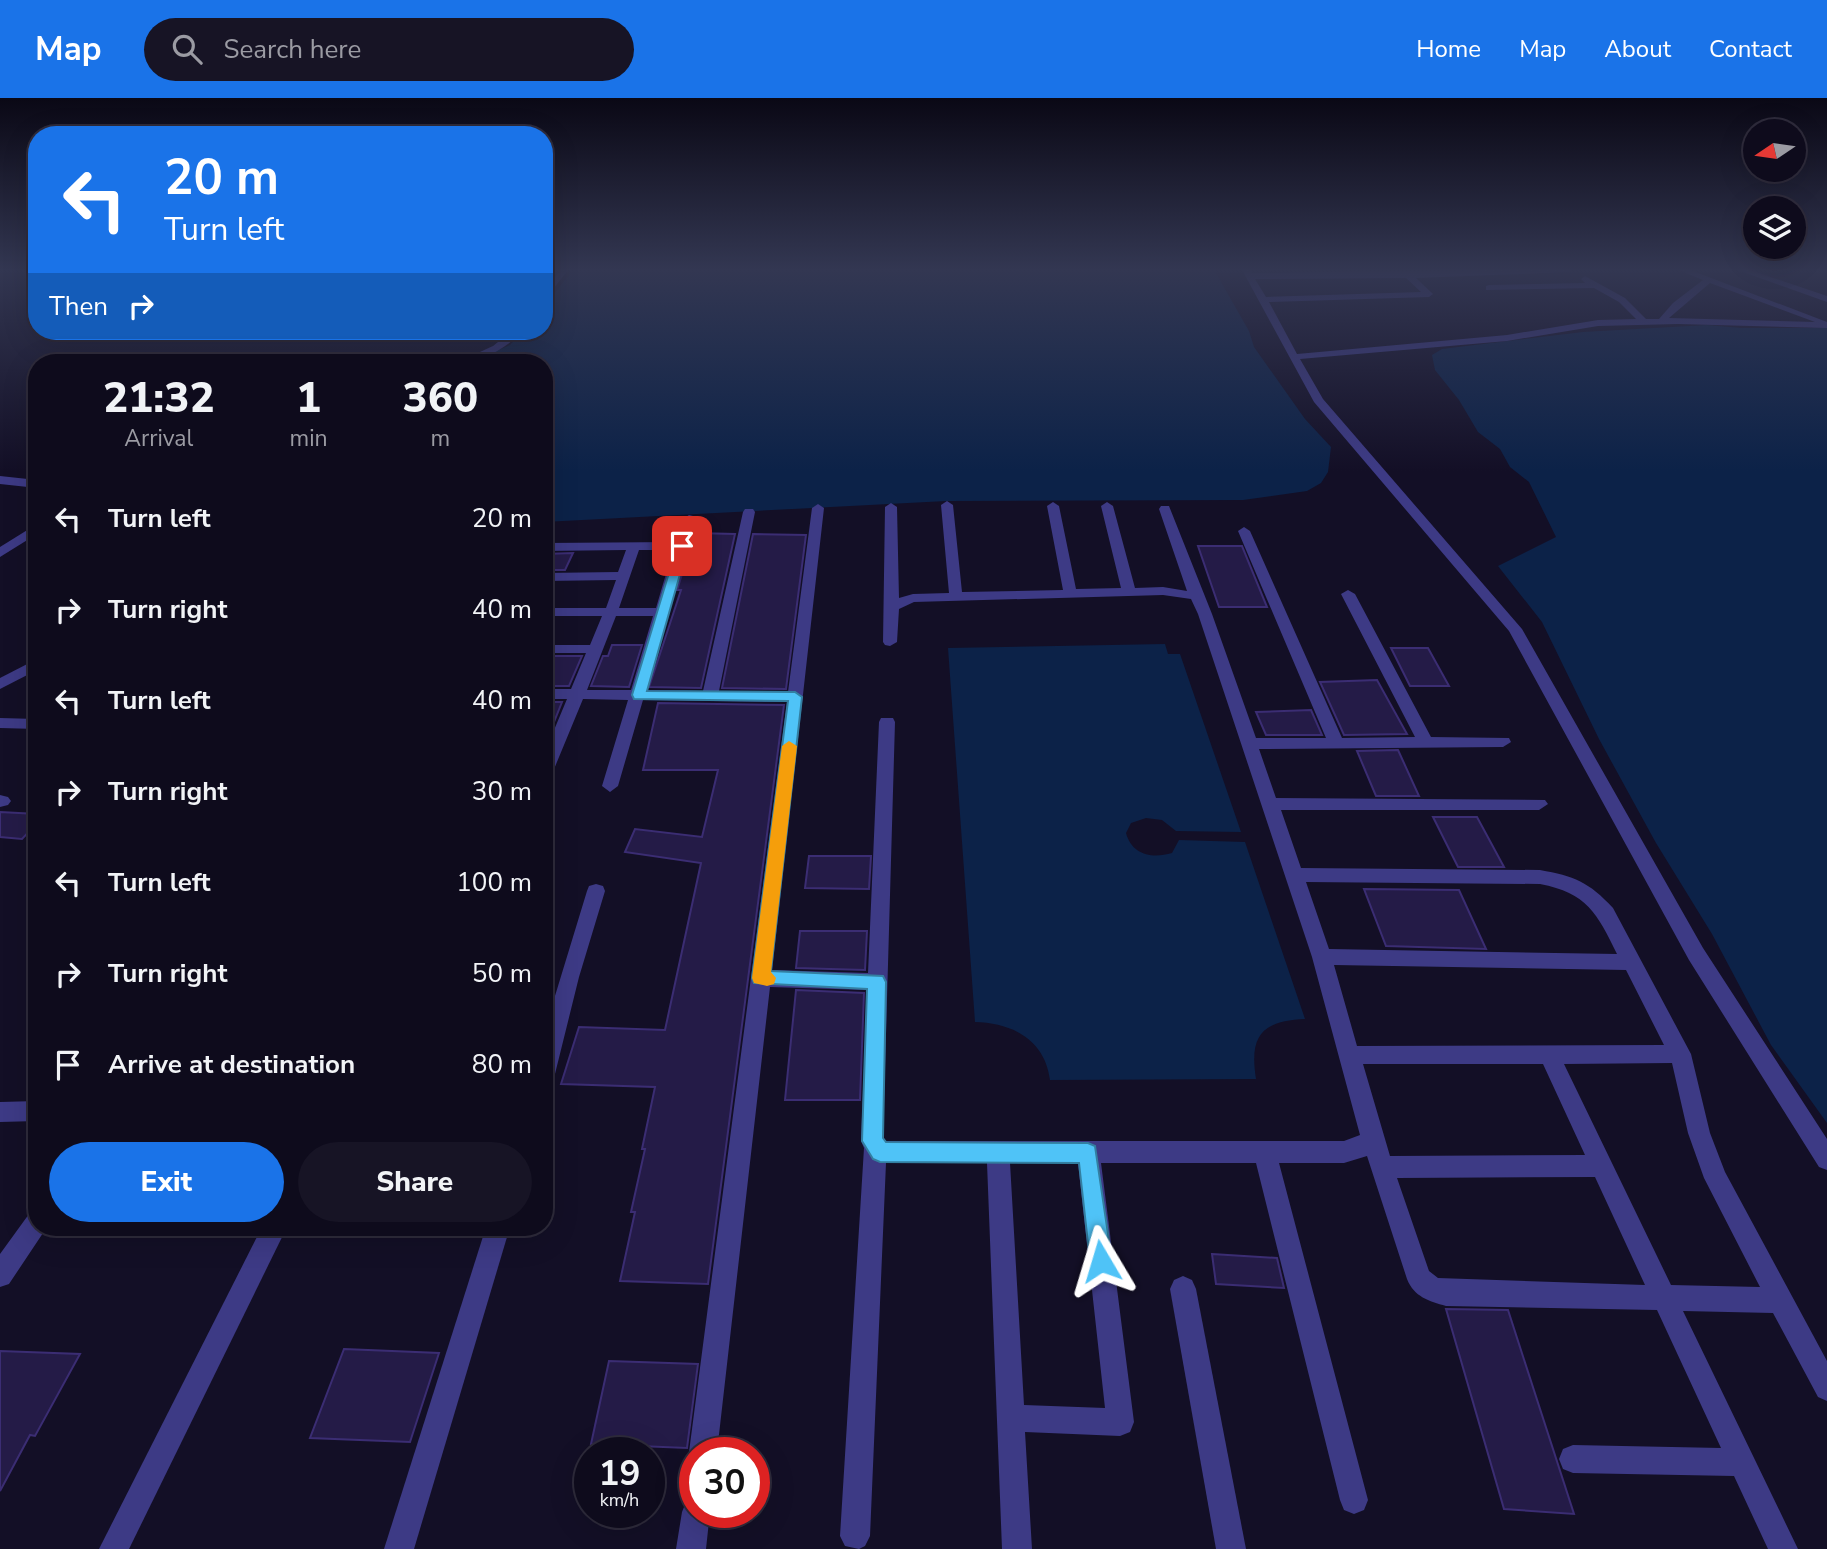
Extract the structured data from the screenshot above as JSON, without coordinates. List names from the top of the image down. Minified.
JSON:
{"north":"left","page":{"header":"Map","search":"Search here","nav":["Home","Map","About","Contact"],"turn":["20 m","Turn left"],"then":"Then","eta":["21:32","Arrival","1","min","360","m"],"list":[{"name":"Turn left","value":"20 m"},{"name":"Turn right","value":"40 m"},{"name":"Turn left","value":"40 m"},{"name":"Turn right","value":"30 m"},{"name":"Turn left","value":"100 m"},{"name":"Turn right","value":"50 m"},{"name":"Arrive at destination","value":"80 m"}],"buttons":["Exit","Share"],"speed":"19 km/h","limit":"30"}}
